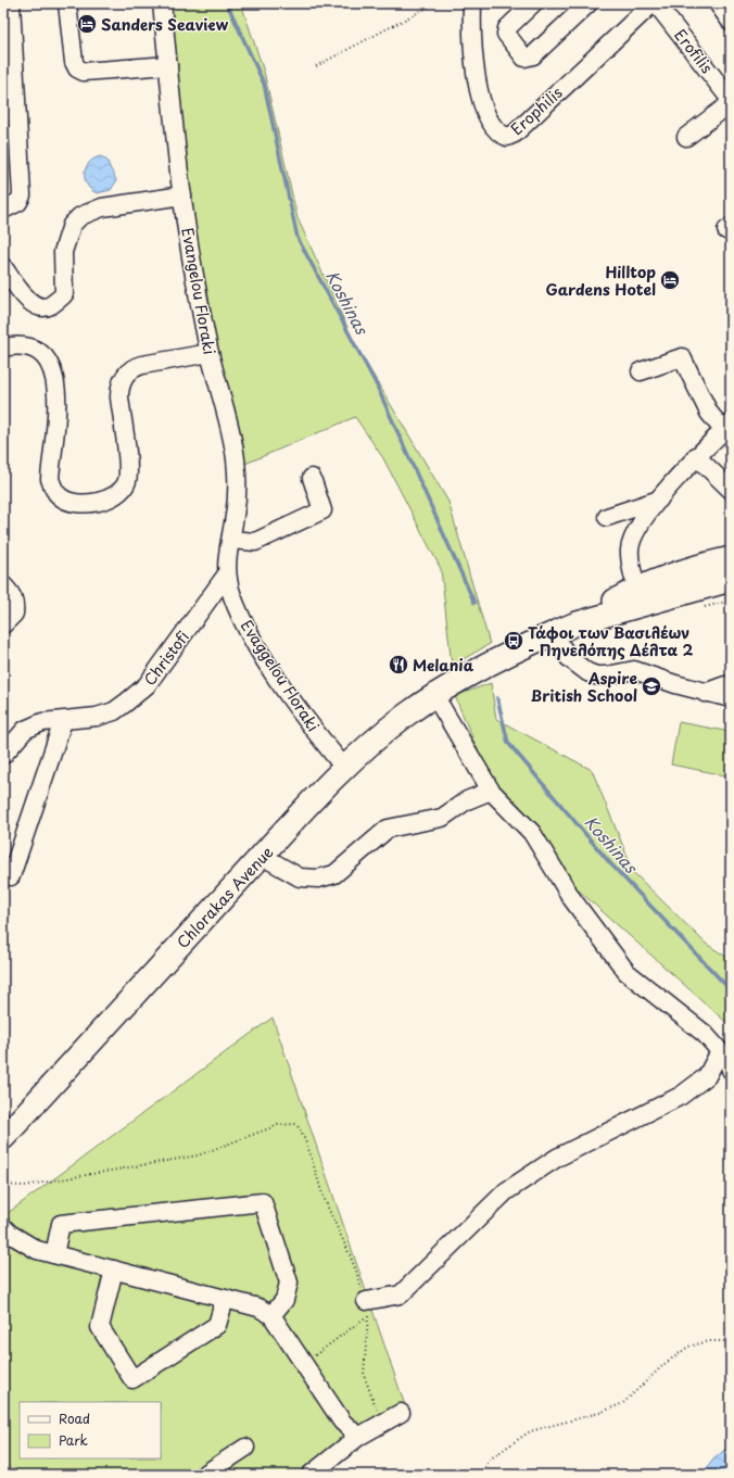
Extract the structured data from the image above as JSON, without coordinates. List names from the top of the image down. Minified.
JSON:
{"streets":{"main road":["Chlorakas Avenue"],"street":["Erofilis","Erophilis","Evangelou Floraki","Christofi","Evaggelou Floraki"]},"crossings":[["Evangelou Floraki","Christofi"],["Evangelou Floraki","Evaggelou Floraki"],["Christofi","Evaggelou Floraki"],["Evaggelou Floraki","Chlorakas Avenue"]],"water":["Koshinas"],"places":{"hotel":["Sanders Seaview","Hilltop Gardens Hotel"],"bus stop":["Τάφοι των Βασιλέων - Πηνελόπης Δέλτα 2"],"restaurant":["Melania"],"school or university":["Aspire British School"]},"legend":["Road","Park"]}
